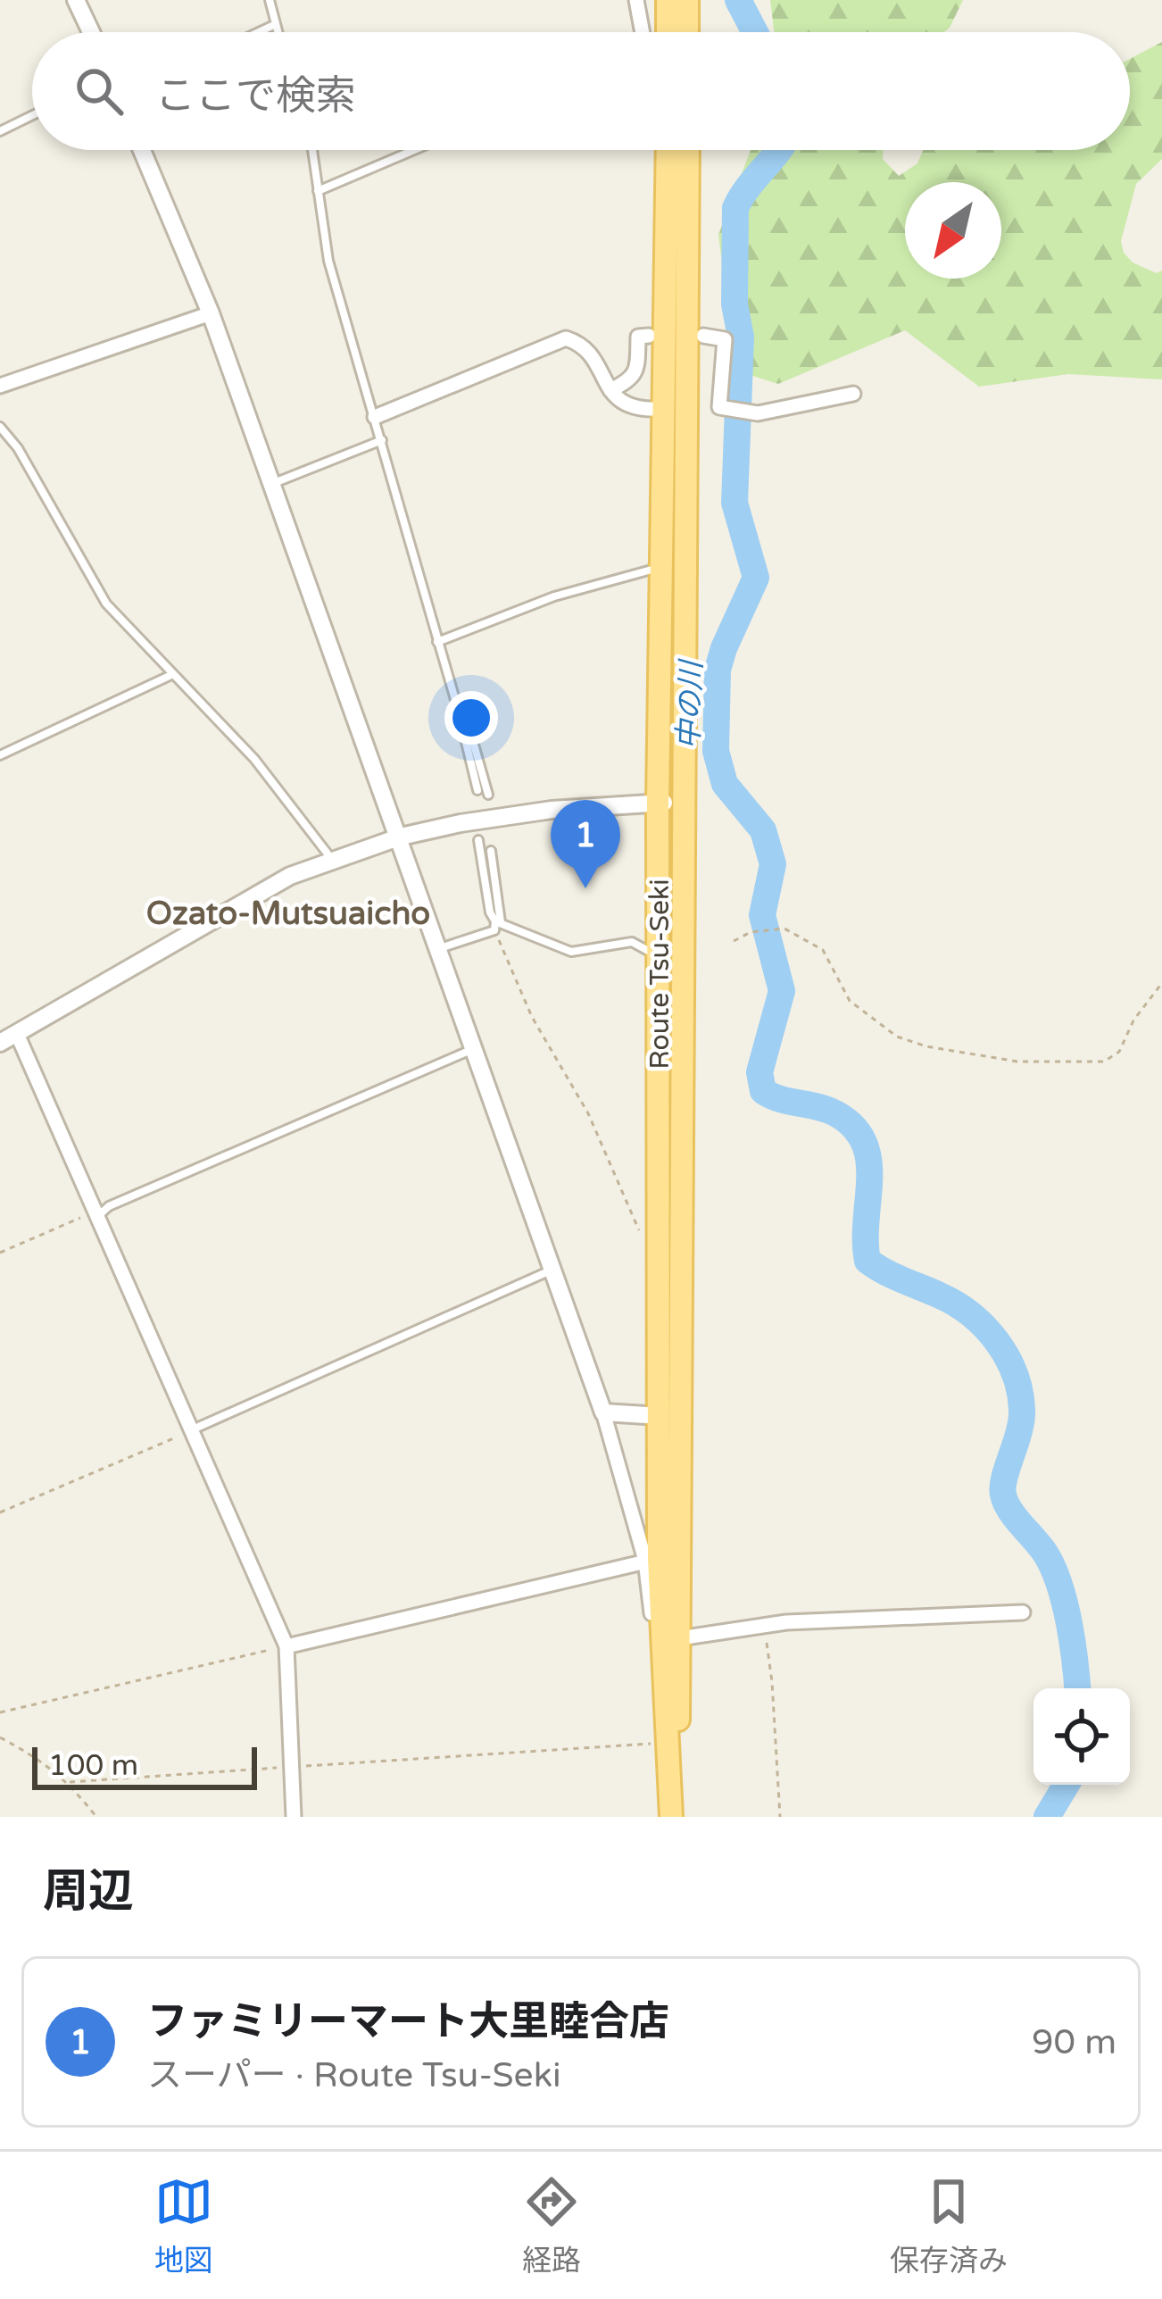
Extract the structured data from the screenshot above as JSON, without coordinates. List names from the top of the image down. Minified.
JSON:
{"streets":{"main road":["Route Tsu-Seki"]},"districts":["Ozato-Mutsuaicho"],"water":["中の川"],"scale_bar":"100 m","north":"bottom left","page":{"search":"ここで検索","pins":"1","scale":"100 m","heading":"周辺","list":[{"mark":"1","name":"ファミリーマート大里睦合店","note":"スーパー · Route Tsu-Seki","value":"90 m"}],"nav":["地図","経路","保存済み"]}}
